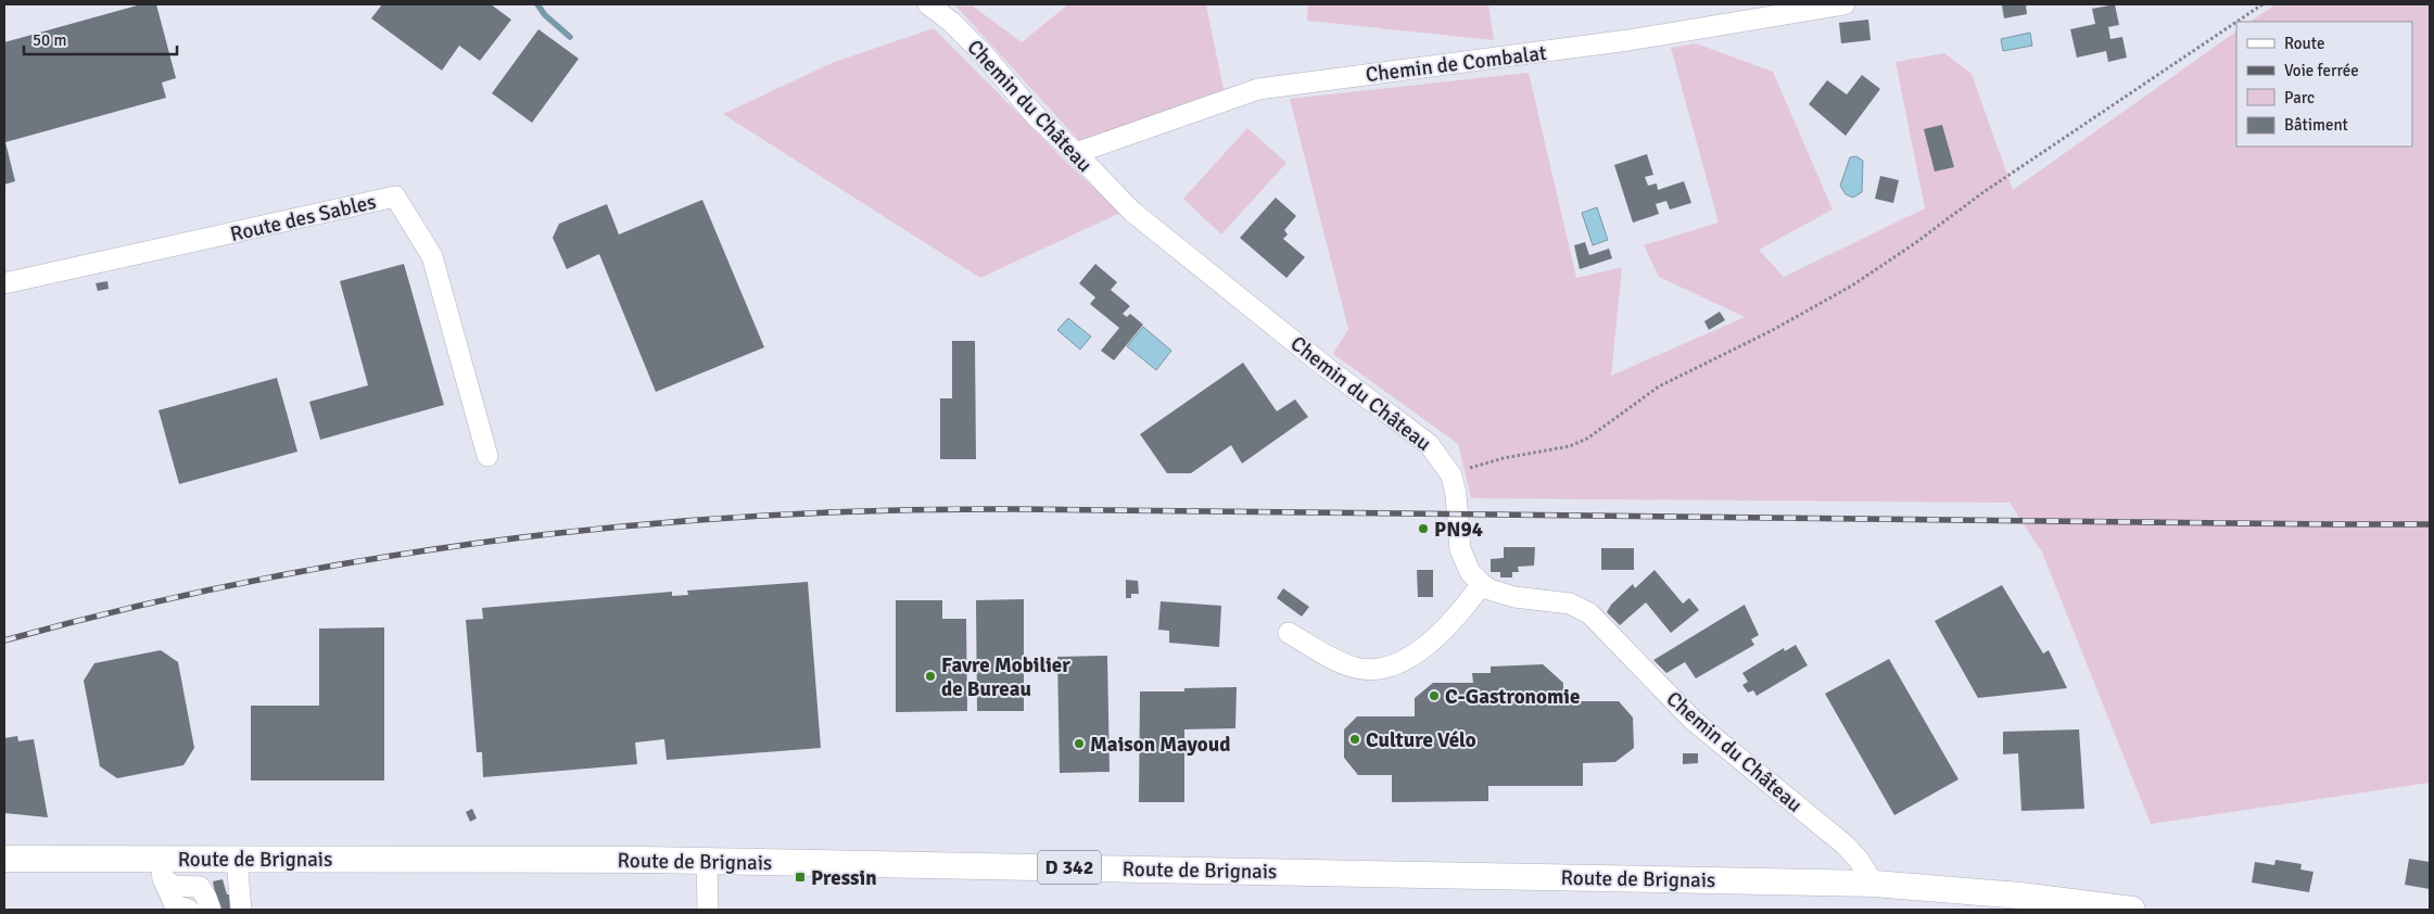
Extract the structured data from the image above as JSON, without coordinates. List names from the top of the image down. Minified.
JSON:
{"streets":{"main road":["Route de Brignais","D 342"],"street":["Chemin de Combalat","Chemin du Château","Route des Sables"]},"crossings":[["Chemin de Combalat","Chemin du Château"],["Chemin du Château","Route de Brignais"]],"places":{"other":["PN94","Favre Mobilier de Bureau","C-Gastronomie","Culture Vélo","Maison Mayoud"],"transit":["Pressin"]},"legend":["Route","Voie ferrée","Parc","Bâtiment"],"scale_bar":"50 m"}
